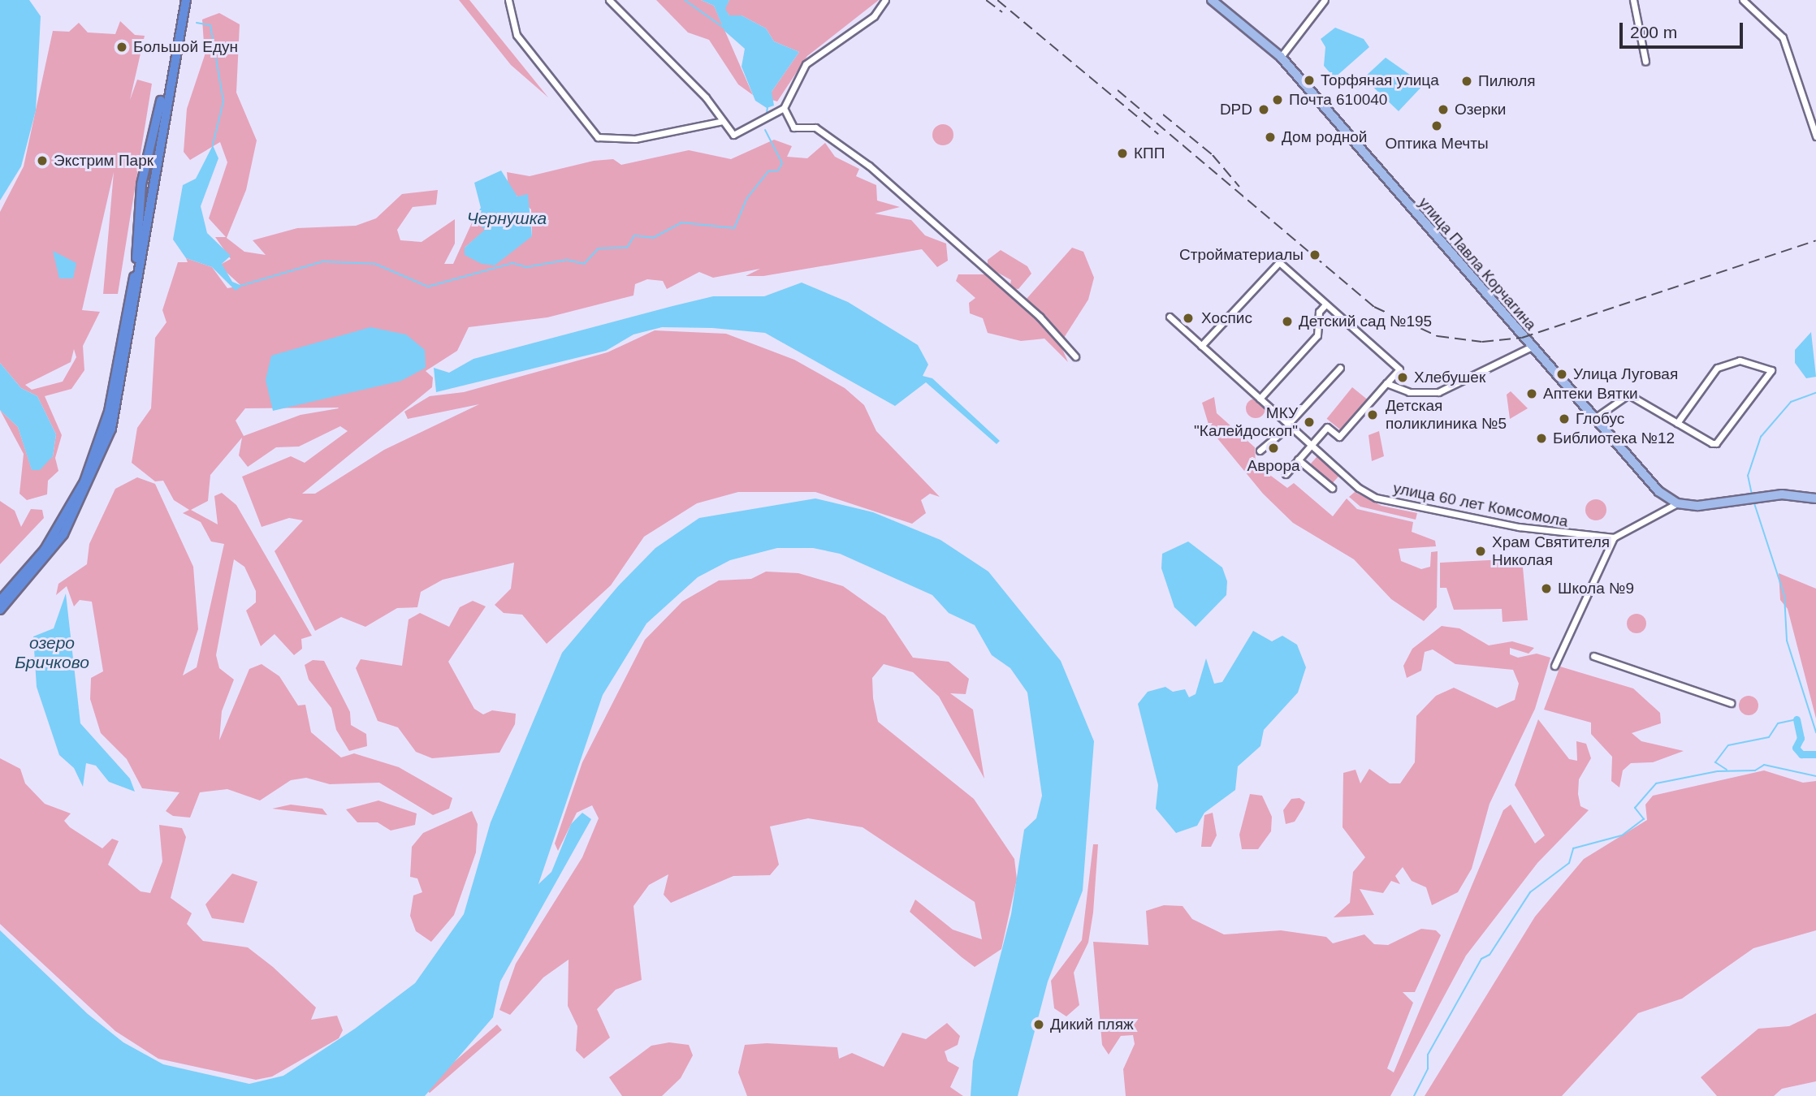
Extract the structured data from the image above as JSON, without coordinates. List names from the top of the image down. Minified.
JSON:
{"streets":{"main road":["улица Павла Корчагина"],"street":["улица 60 лет Комсомола"]},"water":["Чернушка","озеро Бричково"],"places":["Большой Едун","Торфяная улица","Пилюля","Почта 610040","DPD","Озерки","Оптика Мечты","Дом родной","КПП","Экстрим Парк","Стройматериалы","Хоспис","Детский сад №195","Улица Луговая","Хлебушек","Аптеки Вятки","Детская поликлиника №5","Глобус","МКУ \"Калейдоскоп\"","Библиотека №12","Аврора","Храм Святителя Николая","Школа №9","Дикий пляж"],"scale_bar":"200 m"}
